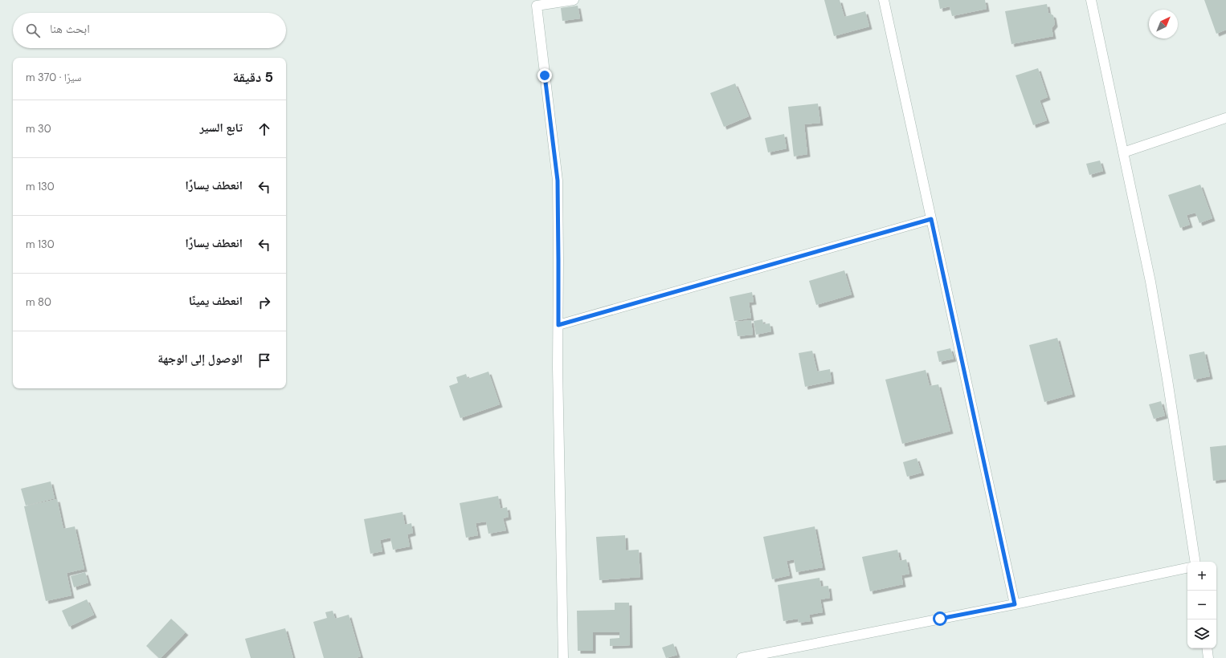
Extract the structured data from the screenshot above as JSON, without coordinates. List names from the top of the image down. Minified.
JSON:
{"north":"top right","page":{"search":"ابحث هنا","heading":["5 دقيقة","سيرًا · 370 m"],"list":[["تابع السير","30 m"],["انعطف يسارًا","130 m"],["انعطف يسارًا","130 m"],["انعطف يمينًا","80 m"],"الوصول إلى الوجهة"],"map_buttons":["+","−"]}}
